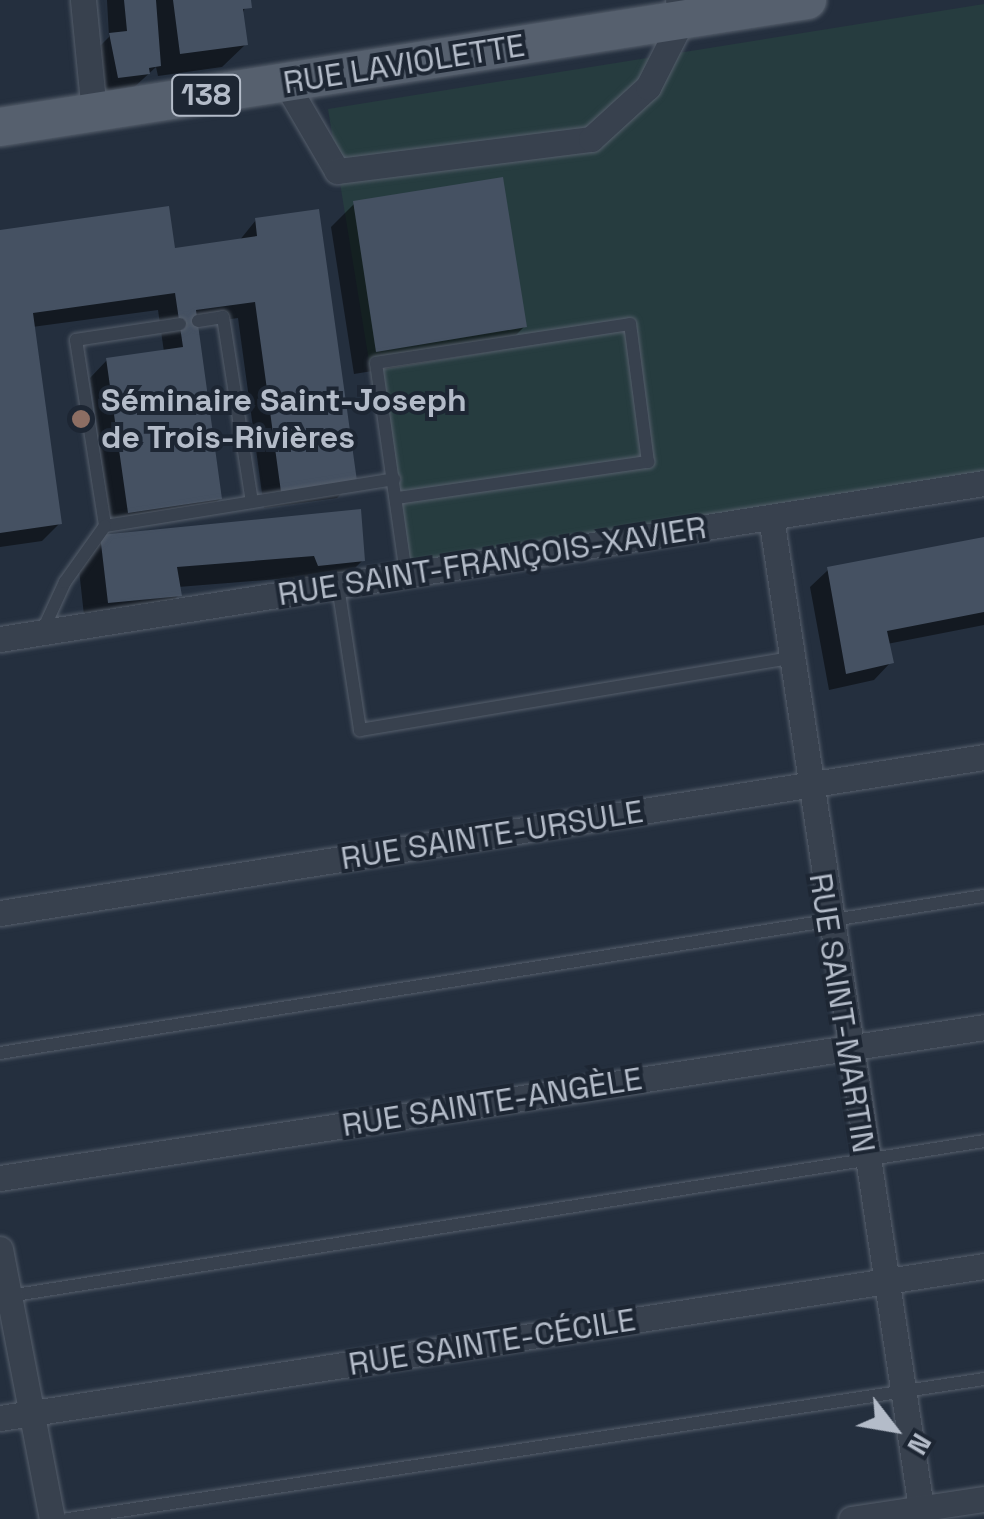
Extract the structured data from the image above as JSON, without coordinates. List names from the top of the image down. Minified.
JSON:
{"streets":{"main road":["RUE LAVIOLETTE","138"],"street":["RUE SAINT-FRANÇOIS-XAVIER","RUE SAINTE-URSULE","RUE SAINT-MARTIN","RUE SAINTE-ANGÈLE","RUE SAINTE-CÉCILE"]},"crossings":[["RUE SAINT-FRANÇOIS-XAVIER","RUE SAINT-MARTIN"],["RUE SAINTE-URSULE","RUE SAINT-MARTIN"],["RUE SAINT-MARTIN","RUE SAINTE-ANGÈLE"],["RUE SAINT-MARTIN","RUE SAINTE-CÉCILE"]],"places":["Séminaire Saint-Joseph de Trois‑Rivières"],"north":"bottom right"}
